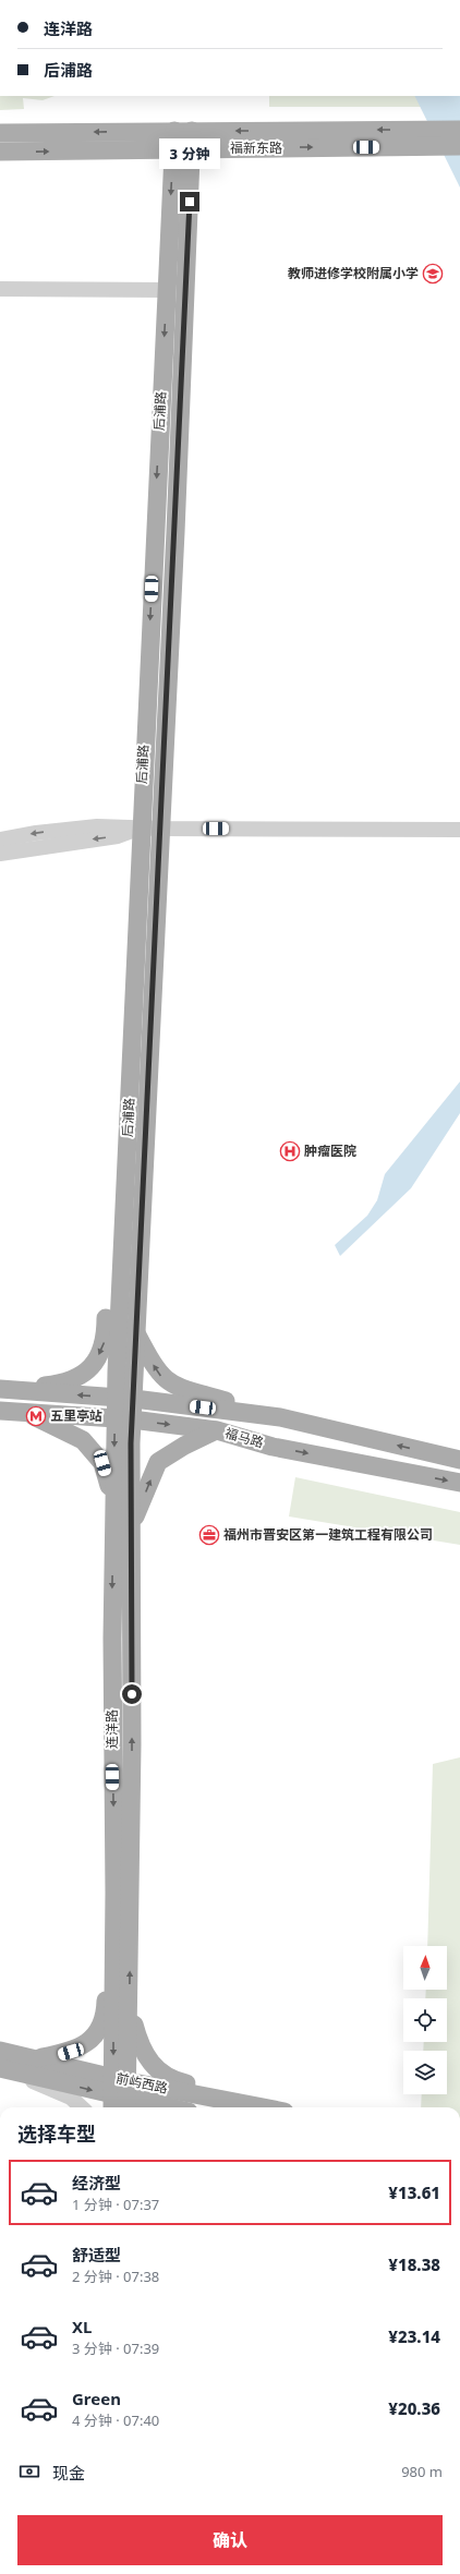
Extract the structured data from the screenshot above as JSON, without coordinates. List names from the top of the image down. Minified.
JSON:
{"streets":{"main road":["福新东路","后浦路","福马路","连洋路","前屿西路"]},"crossings":[["福新东路","后浦路"],["后浦路","福马路"],["后浦路","连洋路"],["福马路","连洋路"],["连洋路","前屿西路"]],"places":{"school or university":["教师进修学校附属小学"],"hospital":["肿瘤医院"],"metro station":["五里亭站"],"office":["福州市晋安区第一建筑工程有限公司"]},"north":"top","page":{"banner":["连洋路","后浦路"],"bubble":"3 分钟","heading":"选择车型","list":[{"name":"经济型","note":"1 分钟 · 07:37","value":"¥13.61"},{"name":"舒适型","note":"2 分钟 · 07:38","value":"¥18.38"},{"name":"XL","note":"3 分钟 · 07:39","value":"¥23.14"},{"name":"Green","note":"4 分钟 · 07:40","value":"¥20.36"}],"pay":["现金","980 m"],"buttons":"确认"}}
